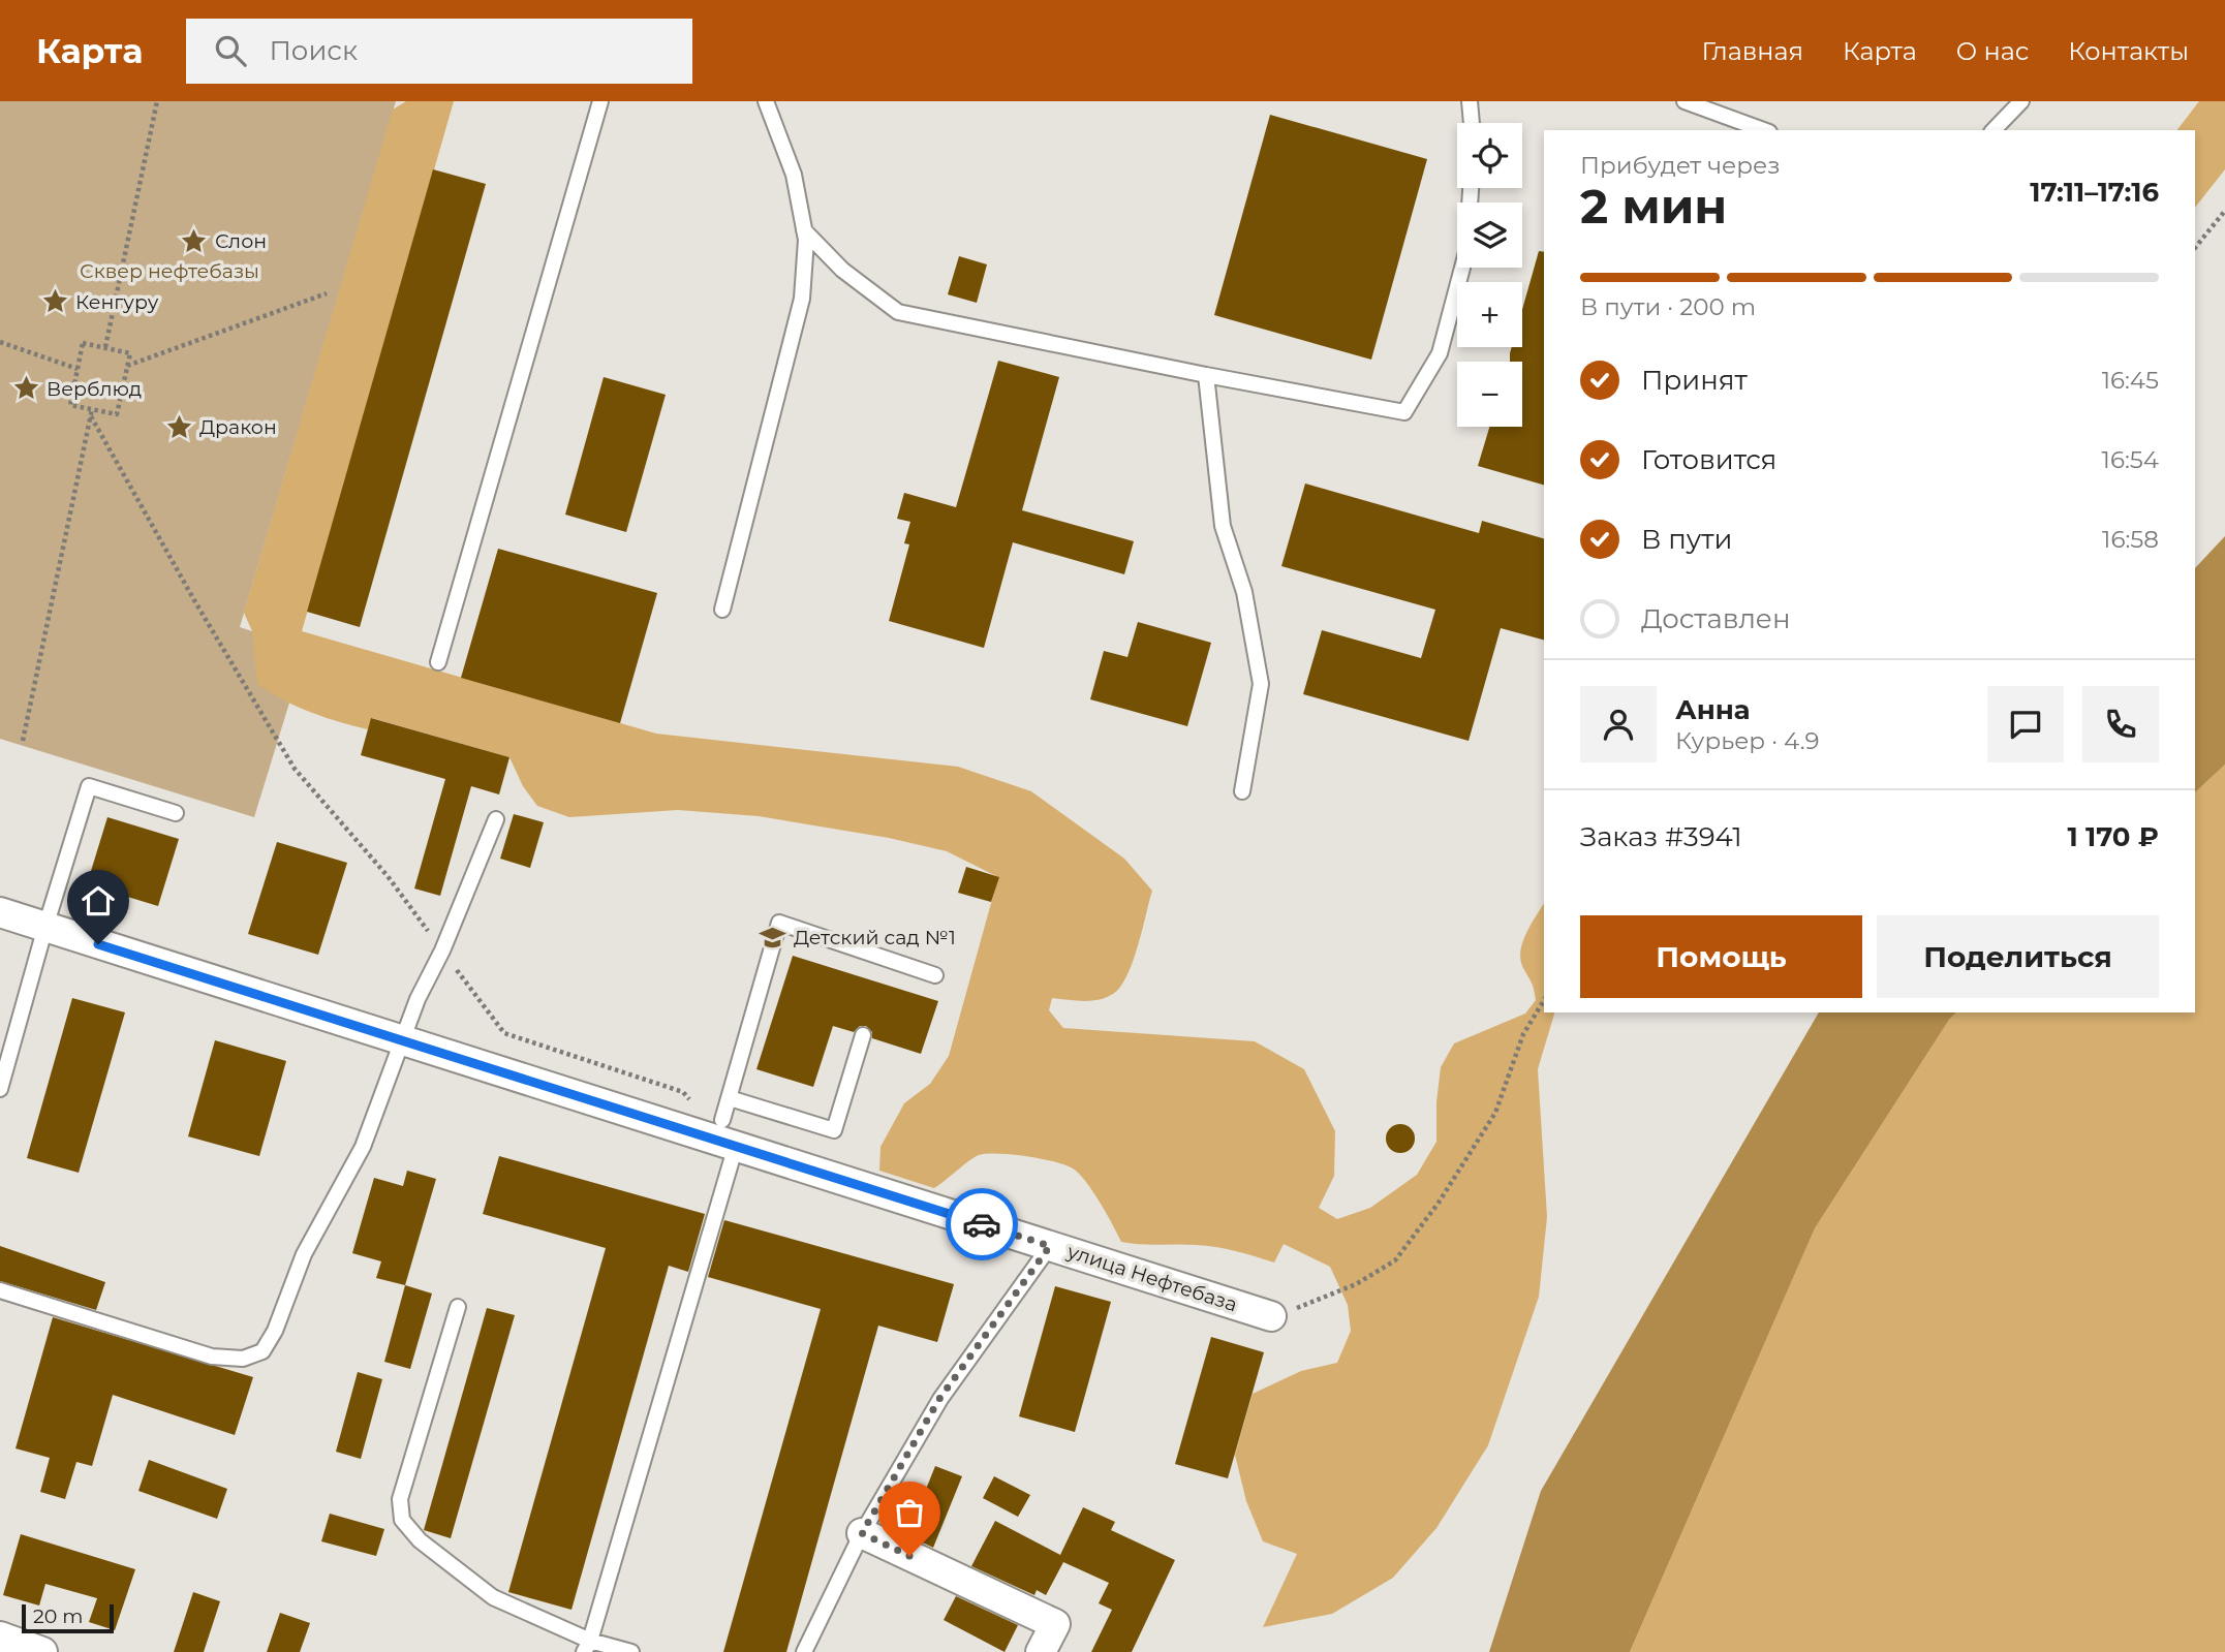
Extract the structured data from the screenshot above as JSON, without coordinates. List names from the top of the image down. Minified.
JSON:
{"streets":{"street":["улица Нефтебаза"]},"parks":["Сквер нефтебазы"],"places":{"place":["Слон","Кенгуру","Верблюд","Дракон"],"school or university":["Детский сад №1"]},"scale_bar":"20 m","page":{"header":"Карта","search":"Поиск","nav":["Главная","Карта","О нас","Контакты"],"map_buttons":["+","−"],"heading":["2 мин","Прибудет через","17:11–17:16"],"panel":["Анна","Курьер · 4.9","Заказ #3941","1 170 ₽"],"bar":"В пути · 200 m","list":[["Принят","16:45"],["Готовится","16:54"],["В пути","16:58"],"Доставлен"],"buttons":["Помощь","Поделиться"],"scale":"20 m"}}
